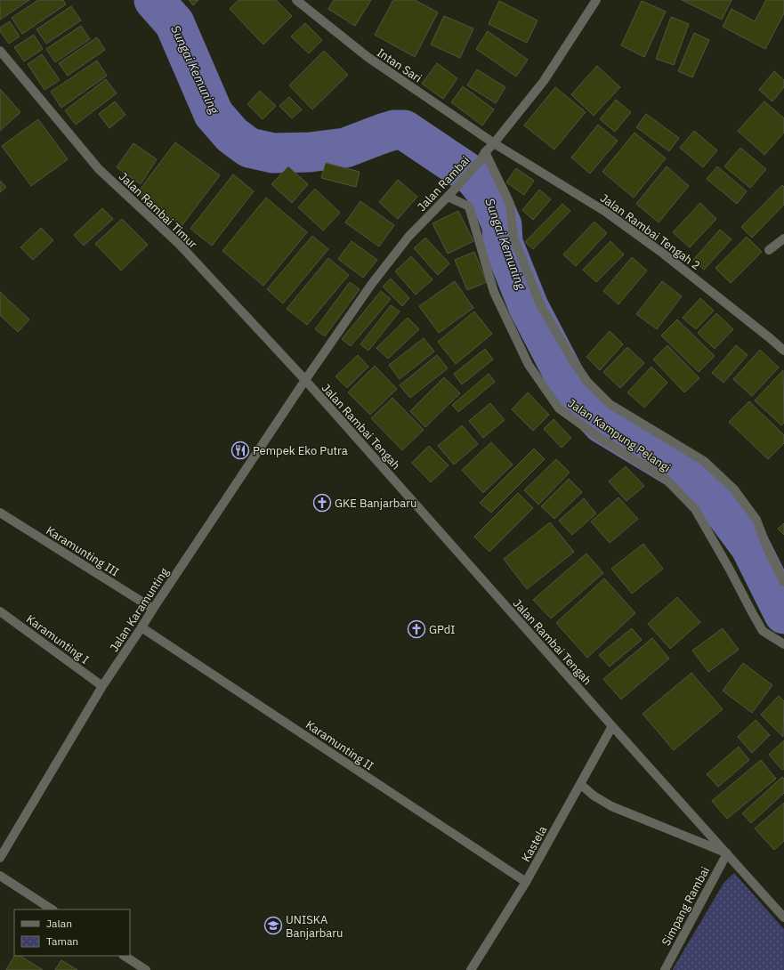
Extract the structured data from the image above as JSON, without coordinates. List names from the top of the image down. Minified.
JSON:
{"streets":{"street":["Intan Sari","Jalan Rambai","Jalan Rambai Timur","Jalan Rambai Tengah 2","Jalan Rambai Tengah","Jalan Kampung Pelangi","Karamunting III","Jalan Karamunting","Karamunting I","Karamunting II","Kastela","Simpang Rambai"]},"crossings":[["Intan Sari","Jalan Rambai"],["Intan Sari","Jalan Rambai Tengah 2"],["Jalan Rambai","Jalan Rambai Timur"],["Jalan Rambai","Jalan Rambai Tengah 2"],["Jalan Rambai","Jalan Rambai Tengah"],["Jalan Rambai","Jalan Kampung Pelangi"],["Jalan Rambai","Jalan Karamunting"],["Jalan Rambai Timur","Jalan Rambai Tengah"],["Jalan Rambai Timur","Jalan Karamunting"],["Jalan Rambai Tengah","Jalan Karamunting"],["Jalan Rambai Tengah","Kastela"],["Jalan Rambai Tengah","Simpang Rambai"],["Karamunting III","Jalan Karamunting"],["Jalan Karamunting","Karamunting I"],["Jalan Karamunting","Karamunting II"],["Karamunting II","Kastela"]],"water":["Sungai Kemuning"],"places":{"restaurant":["Pempek Eko Putra"],"church":["GKE Banjarbaru","GPdI"],"school or university":["UNISKA Banjarbaru"]},"legend":["Jalan","Taman"]}
